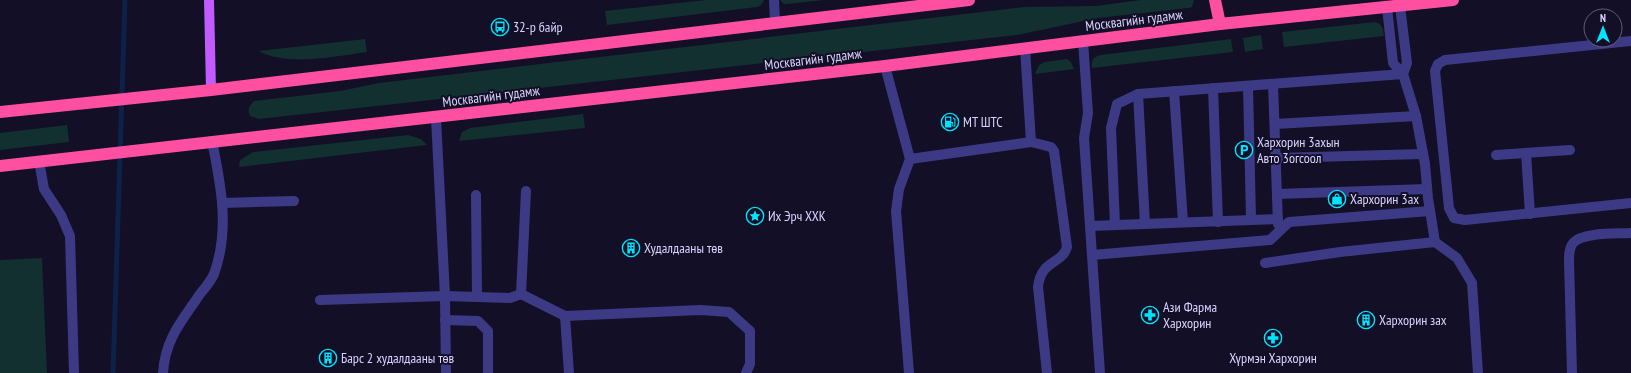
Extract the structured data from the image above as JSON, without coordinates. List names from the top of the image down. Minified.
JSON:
{"streets":{"highway":["Москвагийн гудамж"]},"places":{"bus stop":["32-р байр"],"fuel station":["MT ШТС"],"parking":["Хархорин 3ахын Авто 3огсоол"],"shop":["Хархорин 3ах"],"place":["Их Эрч ХХК"],"building":["Худалдааны төв","Хархорин зах","Барс 2 худалдааны төв"],"pharmacy":["Ази Фарма Хархорин","Хүрмэн Хархорин"]},"north":"top"}
